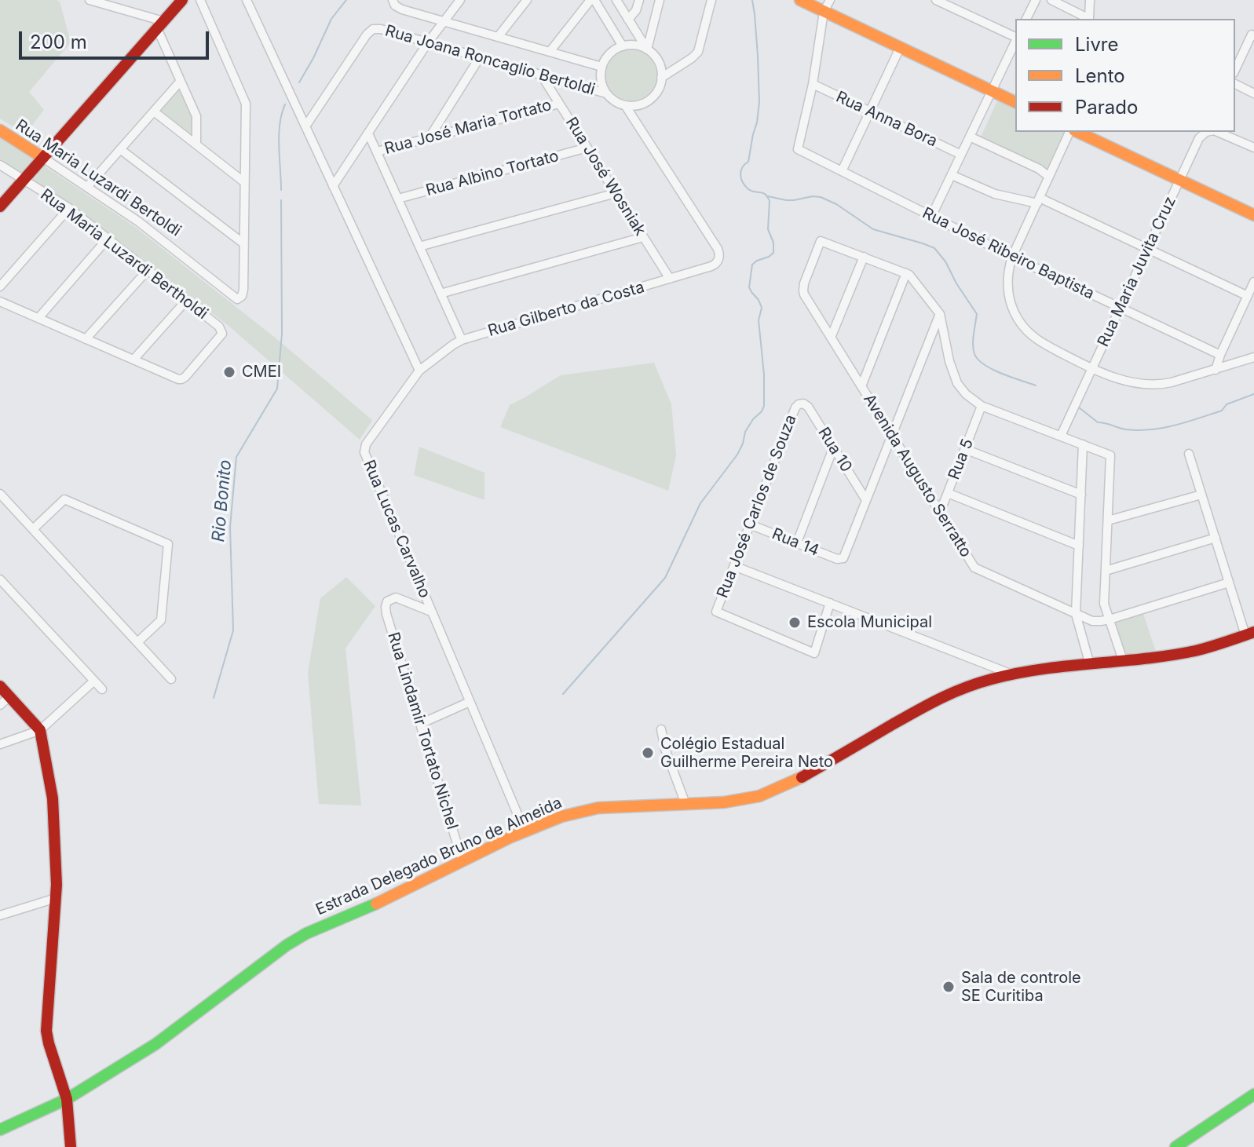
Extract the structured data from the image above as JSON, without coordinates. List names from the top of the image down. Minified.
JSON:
{"streets":{"main road":["Rua Maria Luzardi Bertoldi","Estrada Delegado Bruno de Almeida"],"street":["Rua Joana Roncaglio Bertoldi","Rua Anna Bora","Rua José Maria Tortato","Rua Albino Tortato","Rua José Wosniak","Rua José Ribeiro Baptista","Rua Maria Luzardi Bertholdi","Rua Maria Juvita Cruz","Rua Gilberto da Costa","Rua 10","Rua 5","Avenida Augusto Serratto","Rua José Carlos de Souza","Rua Lucas Carvalho","Rua 14","Rua Lindamir Tortato Nichel"]},"crossings":[["Rua Joana Roncaglio Bertoldi","Rua José Wosniak"],["Rua Joana Roncaglio Bertoldi","Rua Gilberto da Costa"],["Rua Anna Bora","Rua José Ribeiro Baptista"],["Rua José Maria Tortato","Rua José Wosniak"],["Rua Albino Tortato","Rua José Wosniak"],["Rua José Wosniak","Rua Gilberto da Costa"],["Rua José Ribeiro Baptista","Rua Maria Juvita Cruz"],["Rua Gilberto da Costa","Rua Lucas Carvalho"],["Rua 10","Rua José Carlos de Souza"],["Rua 10","Rua 14"],["Rua 5","Avenida Augusto Serratto"],["Rua José Carlos de Souza","Rua 14"],["Rua Lucas Carvalho","Rua Lindamir Tortato Nichel"],["Rua Lucas Carvalho","Estrada Delegado Bruno de Almeida"],["Rua Lindamir Tortato Nichel","Estrada Delegado Bruno de Almeida"]],"water":["Rio Bonito"],"places":["CMEI","Escola Municipal","Colégio Estadual Guilherme Pereira Neto","Sala de controle SE Curitiba"],"legend":["Livre","Lento","Parado"],"scale_bar":"200 m"}
